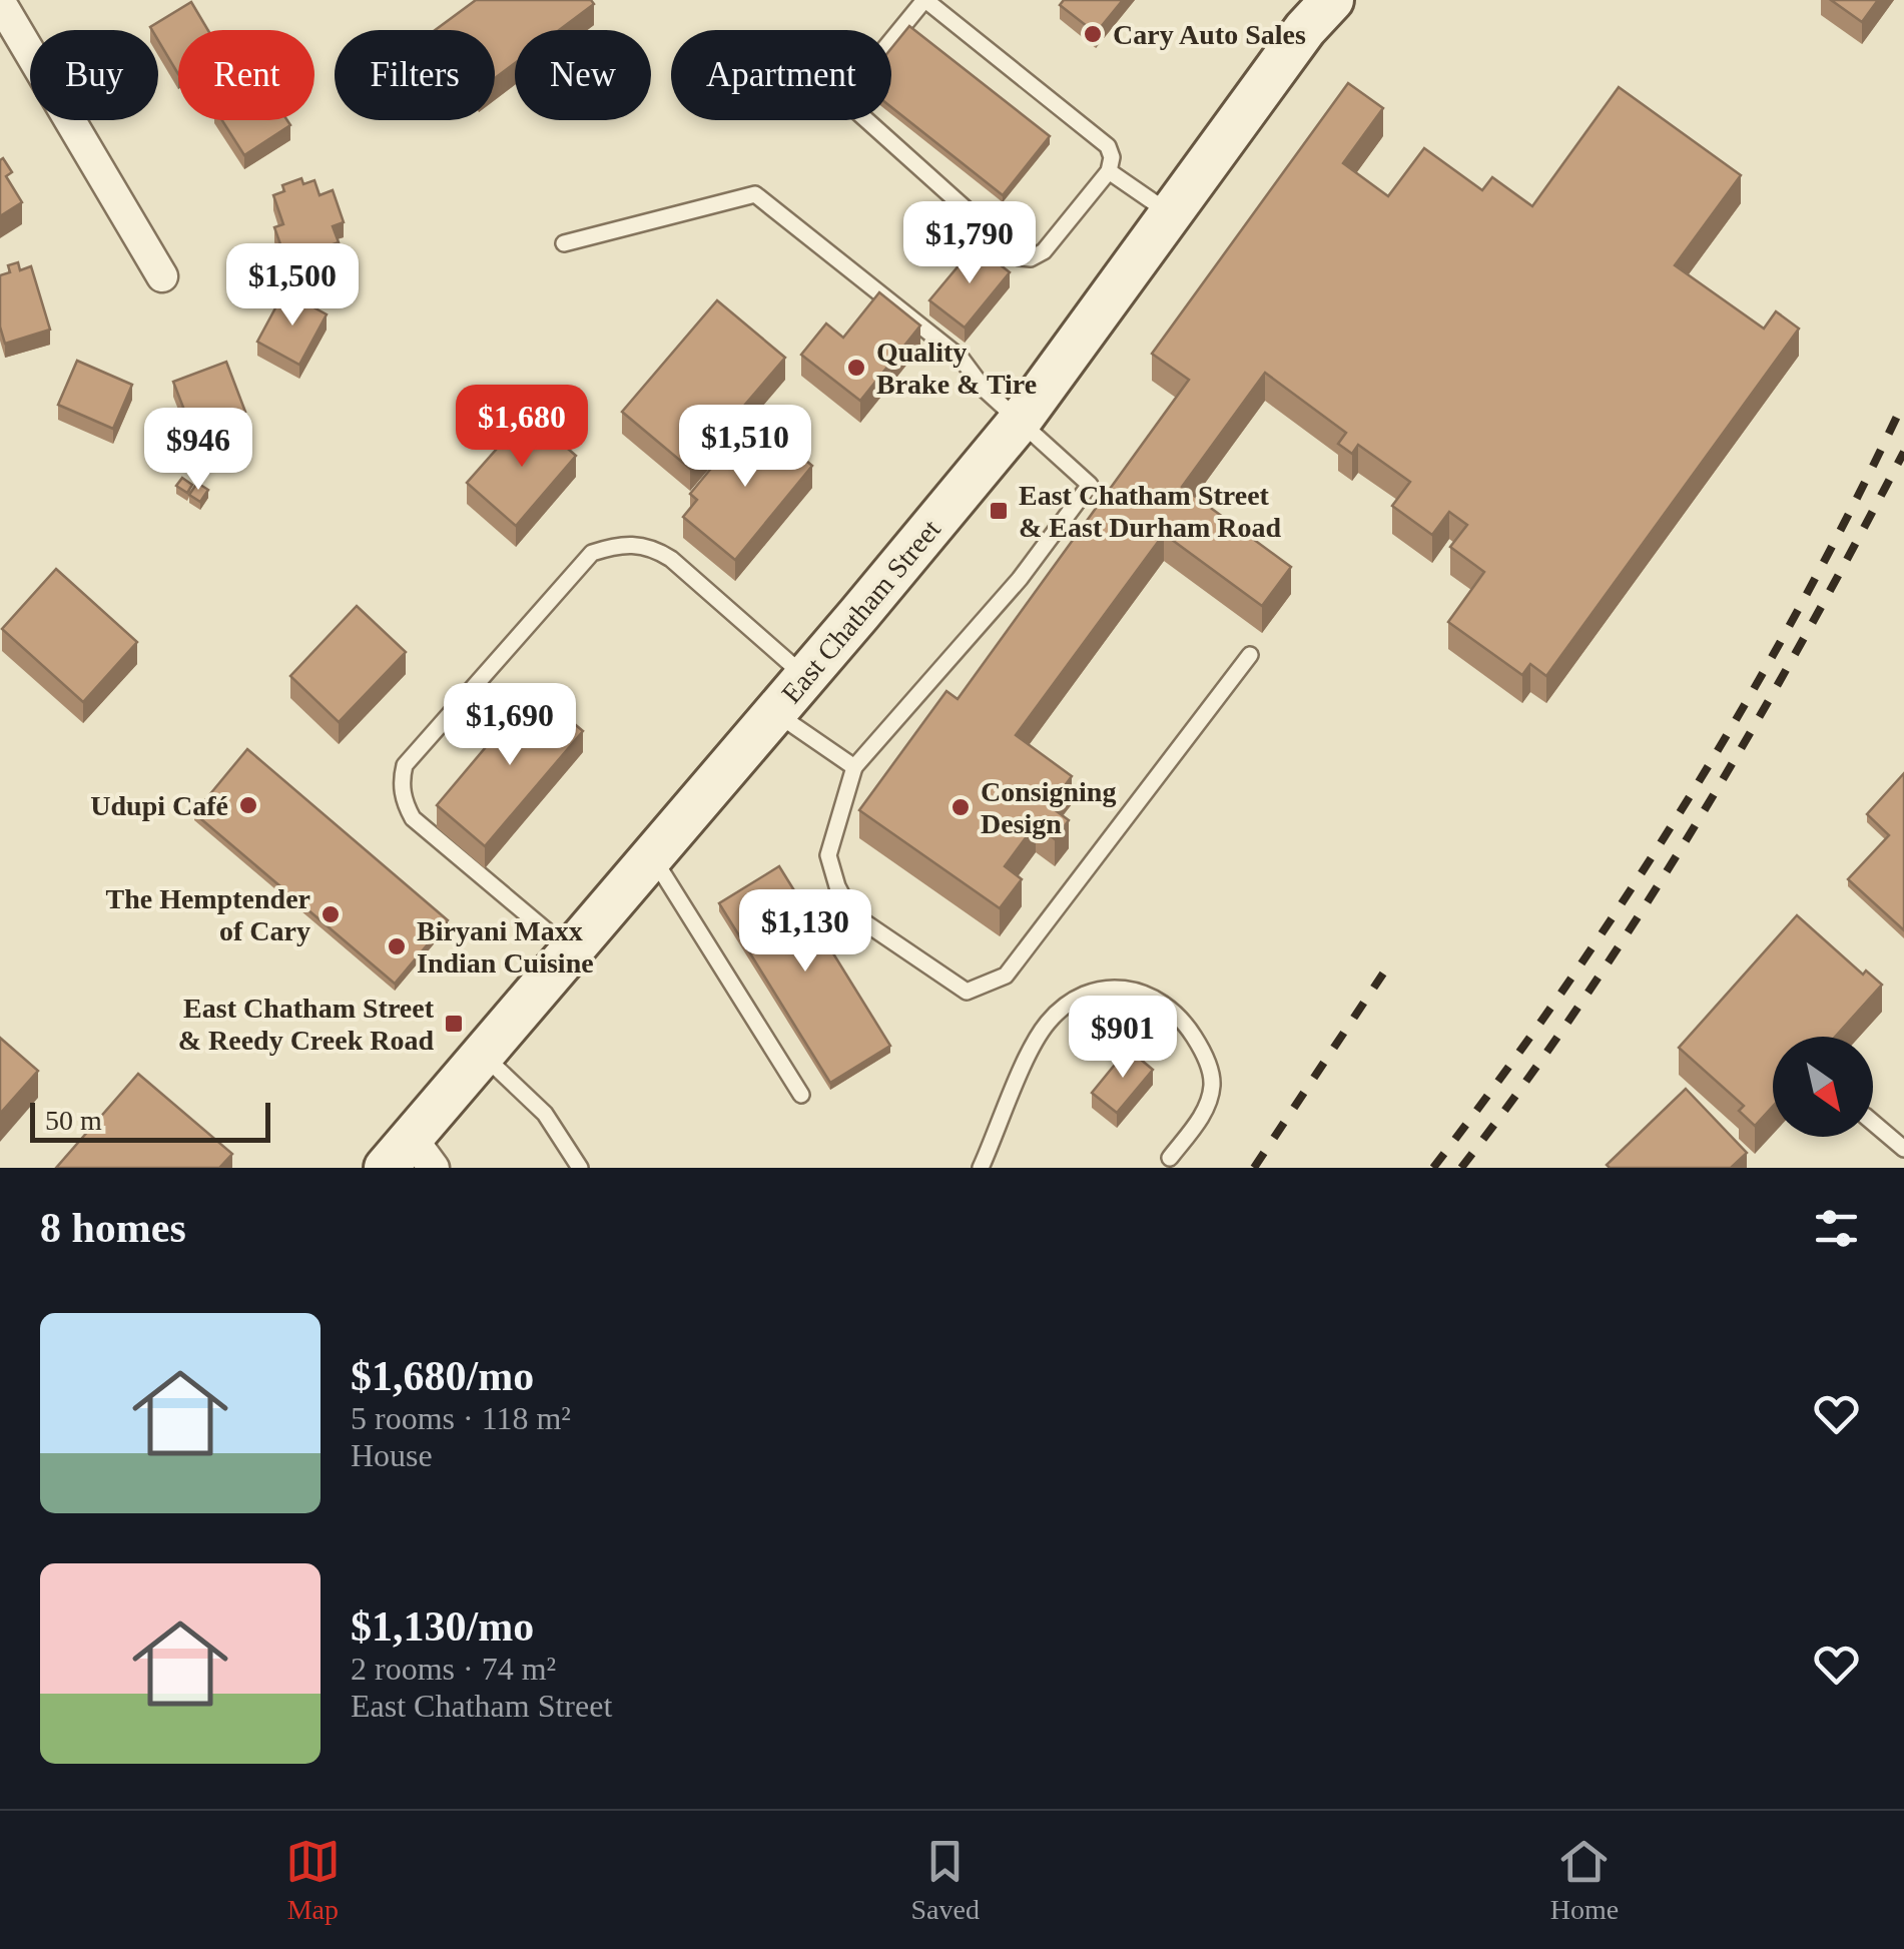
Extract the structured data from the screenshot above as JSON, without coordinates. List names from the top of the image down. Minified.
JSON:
{"streets":{"main road":["East Chatham Street"]},"places":{"other":["Cary Auto Sales","Quality Brake & Tire","Udupi Café","Consigning Design","The Hemptender of Cary","Biryani Maxx Indian Cuisine"],"transit":["East Chatham Street & East Durham Road","East Chatham Street & Reedy Creek Road"]},"scale_bar":"50 m","north":"bottom right","page":{"chip":["Buy","Rent","Filters","New","Apartment"],"price":["$1,790","$1,500","$1,680","$1,510","$946","$1,690","$1,130","$901"],"scale":"50 m","heading":"8 homes","list":[{"name":"$1,680/mo","note":"5 rooms · 118 m² · House"},{"name":"$1,130/mo","note":"2 rooms · 74 m² · East Chatham Street"}],"tabs":["Map","Saved","Home"]}}
